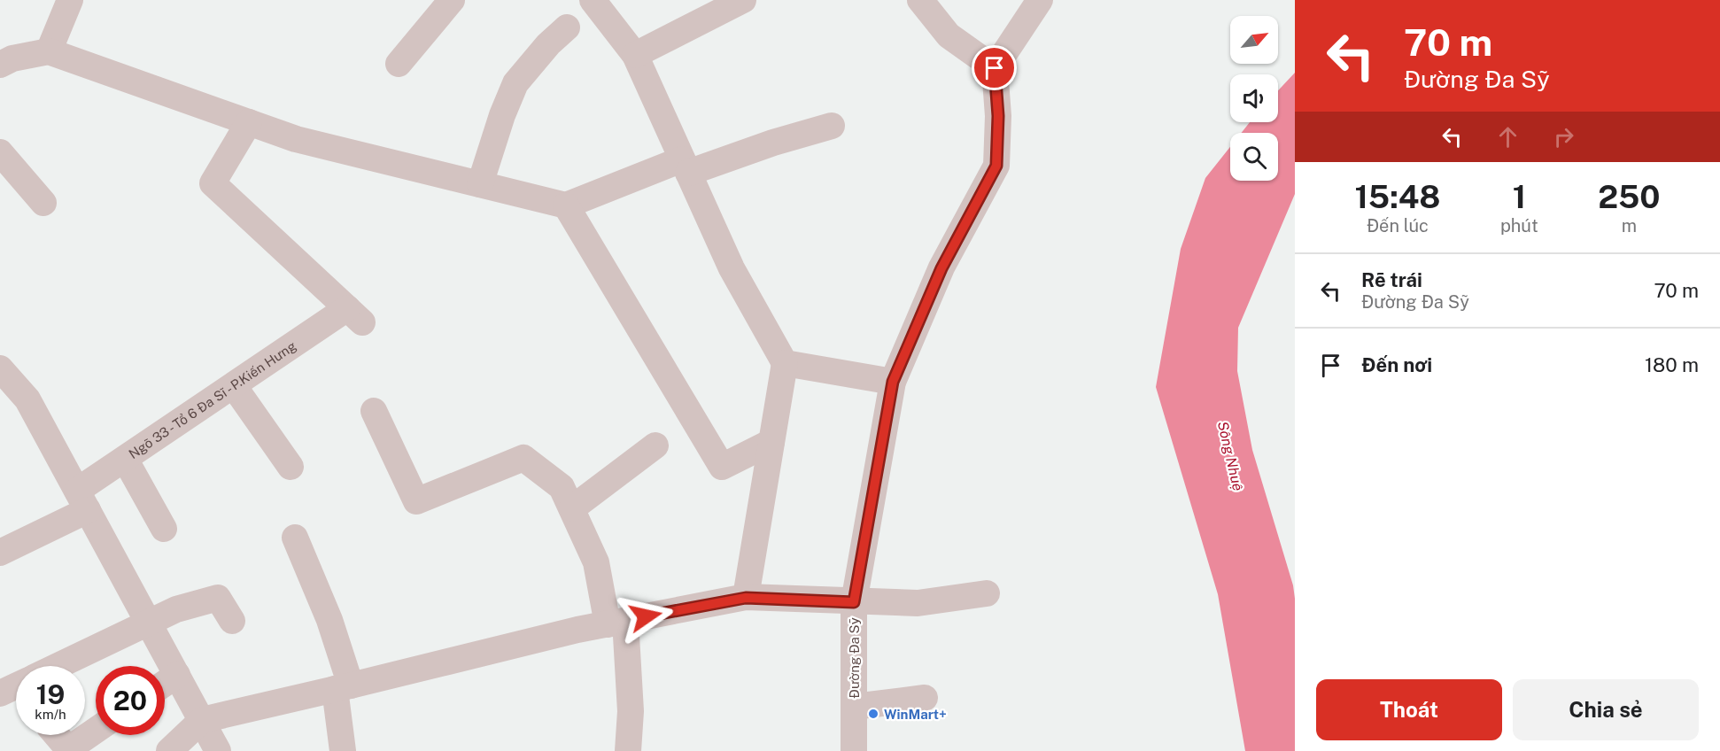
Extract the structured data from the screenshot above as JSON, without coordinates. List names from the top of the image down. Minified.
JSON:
{"streets":{"street":["Ngõ 33 - Tổ 6 Đa Sĩ - P.Kiến Hưng","Đường Đa Sỹ"]},"water":["Sông Nhuệ"],"places":["WinMart+"],"north":"top right","page":{"turn":["70 m","Đường Đa Sỹ"],"eta":["15:48","Đến lúc","1","phút","250","m"],"list":[{"name":"Rẽ trái","note":"Đường Đa Sỹ","value":"70 m"},{"name":"Đến nơi","value":"180 m"}],"speed":"19 km/h","limit":"20","buttons":["Thoát","Chia sẻ"]}}
